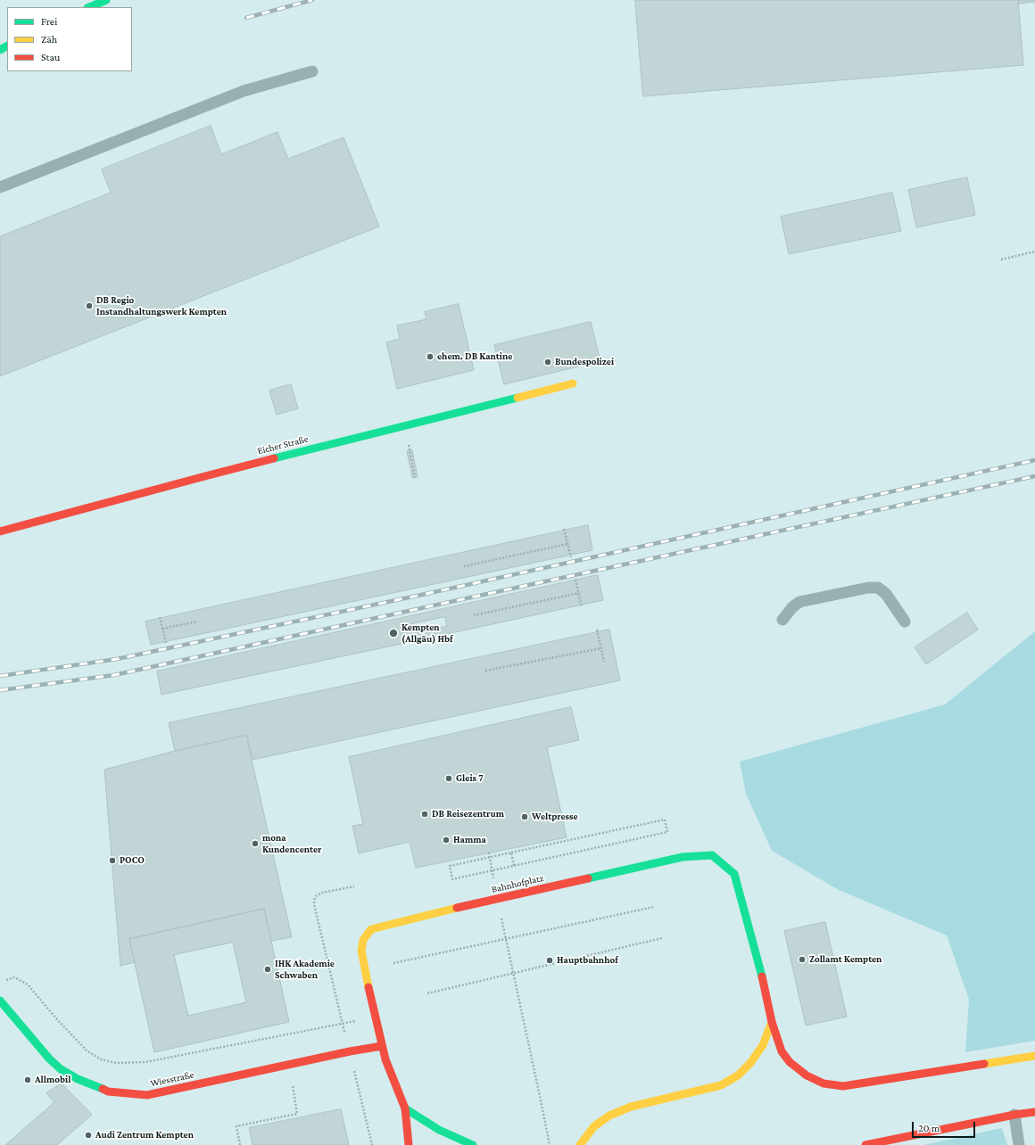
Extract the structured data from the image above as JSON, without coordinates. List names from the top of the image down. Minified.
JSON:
{"streets":{"street":["Eicher Straße","Bahnhofplatz","Wiesstraße"]},"crossings":[["Bahnhofplatz","Wiesstraße"]],"places":["DB Regio Instandhaltungswerk Kempten","ehem. DB Kantine","Bundespolizei","Kempten (Allgäu) Hbf","Gleis 7","DB Reisezentrum","Weltpresse","Hamma","mona Kundencenter","POCO","Zollamt Kempten","Hauptbahnhof","IHK Akademie Schwaben","Allmobil","Audi Zentrum Kempten"],"legend":["Frei","Zäh","Stau"],"scale_bar":"20 m"}
